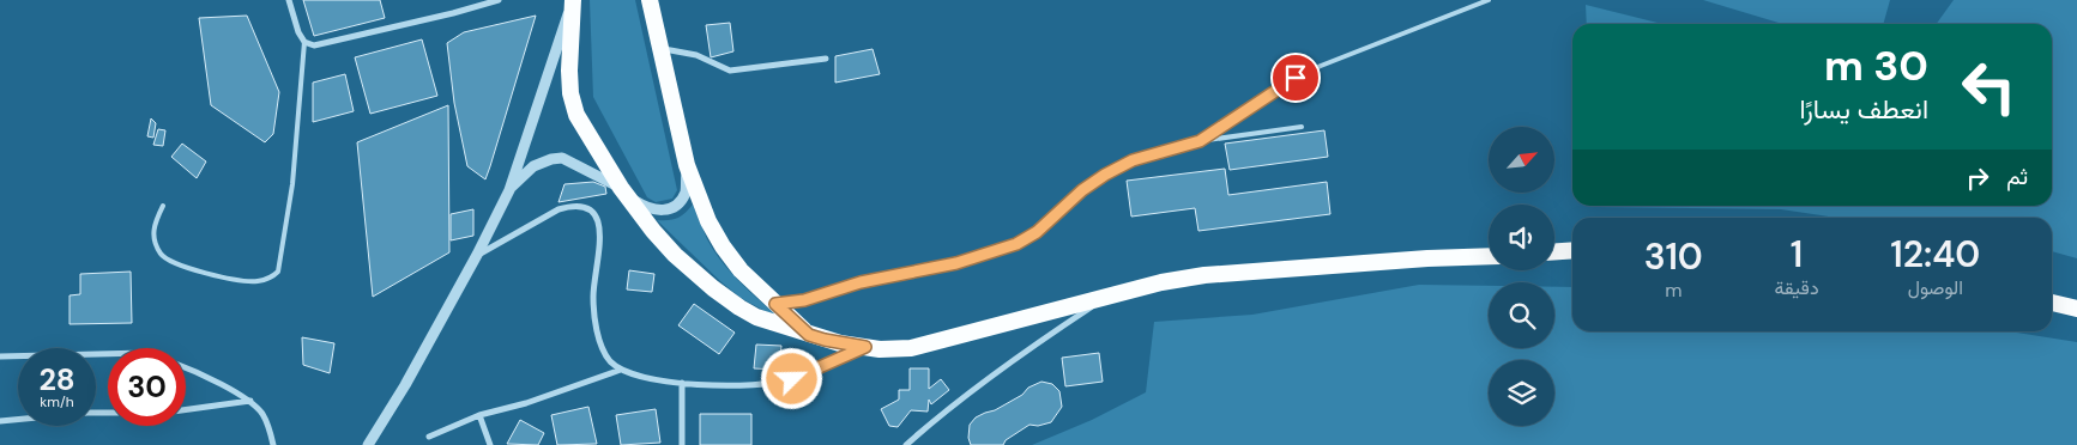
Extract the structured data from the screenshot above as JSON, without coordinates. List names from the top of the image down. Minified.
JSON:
{"north":"top right","page":{"turn":["30 m","انعطف يسارًا"],"then":"ثم","eta":["12:40","الوصول","1","دقيقة","310","m"],"speed":"28 km/h","limit":"30"}}
